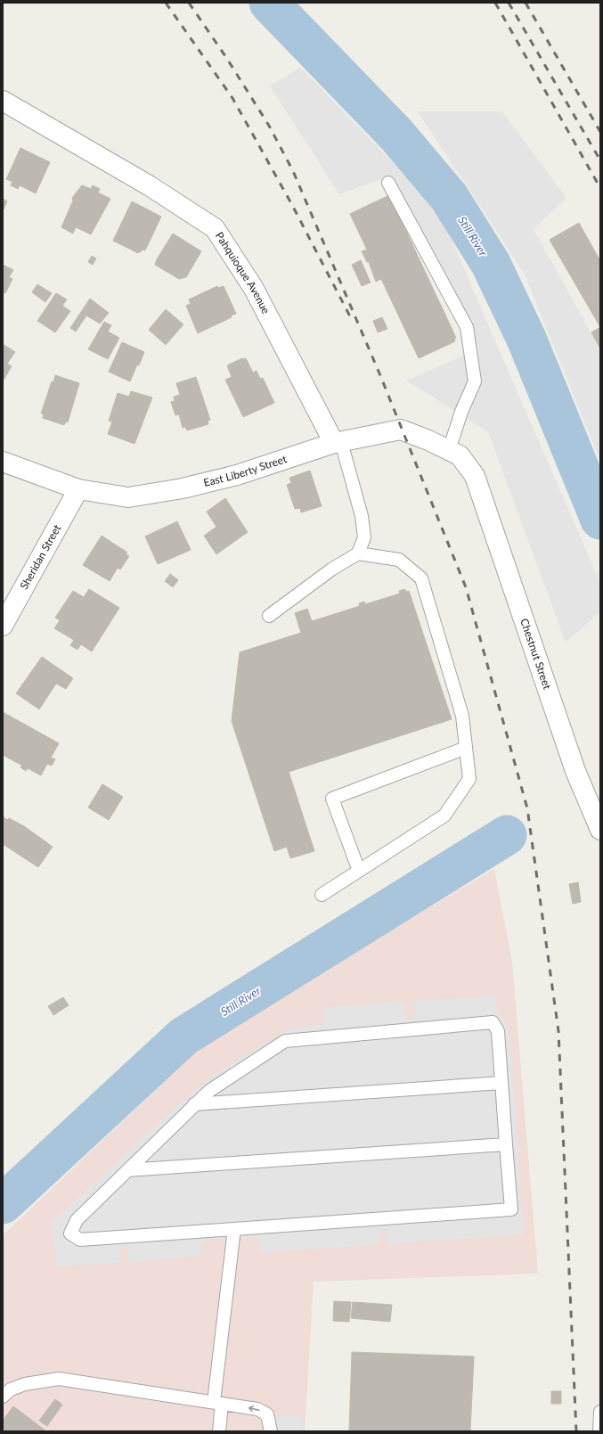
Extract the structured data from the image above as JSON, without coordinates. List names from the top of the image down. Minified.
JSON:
{"streets":{"street":["Pahquioque Avenue","East Liberty Street","Sheridan Street","Chestnut Street"]},"crossings":[["Pahquioque Avenue","East Liberty Street"],["East Liberty Street","Sheridan Street"],["East Liberty Street","Chestnut Street"]],"water":["Still River"]}
